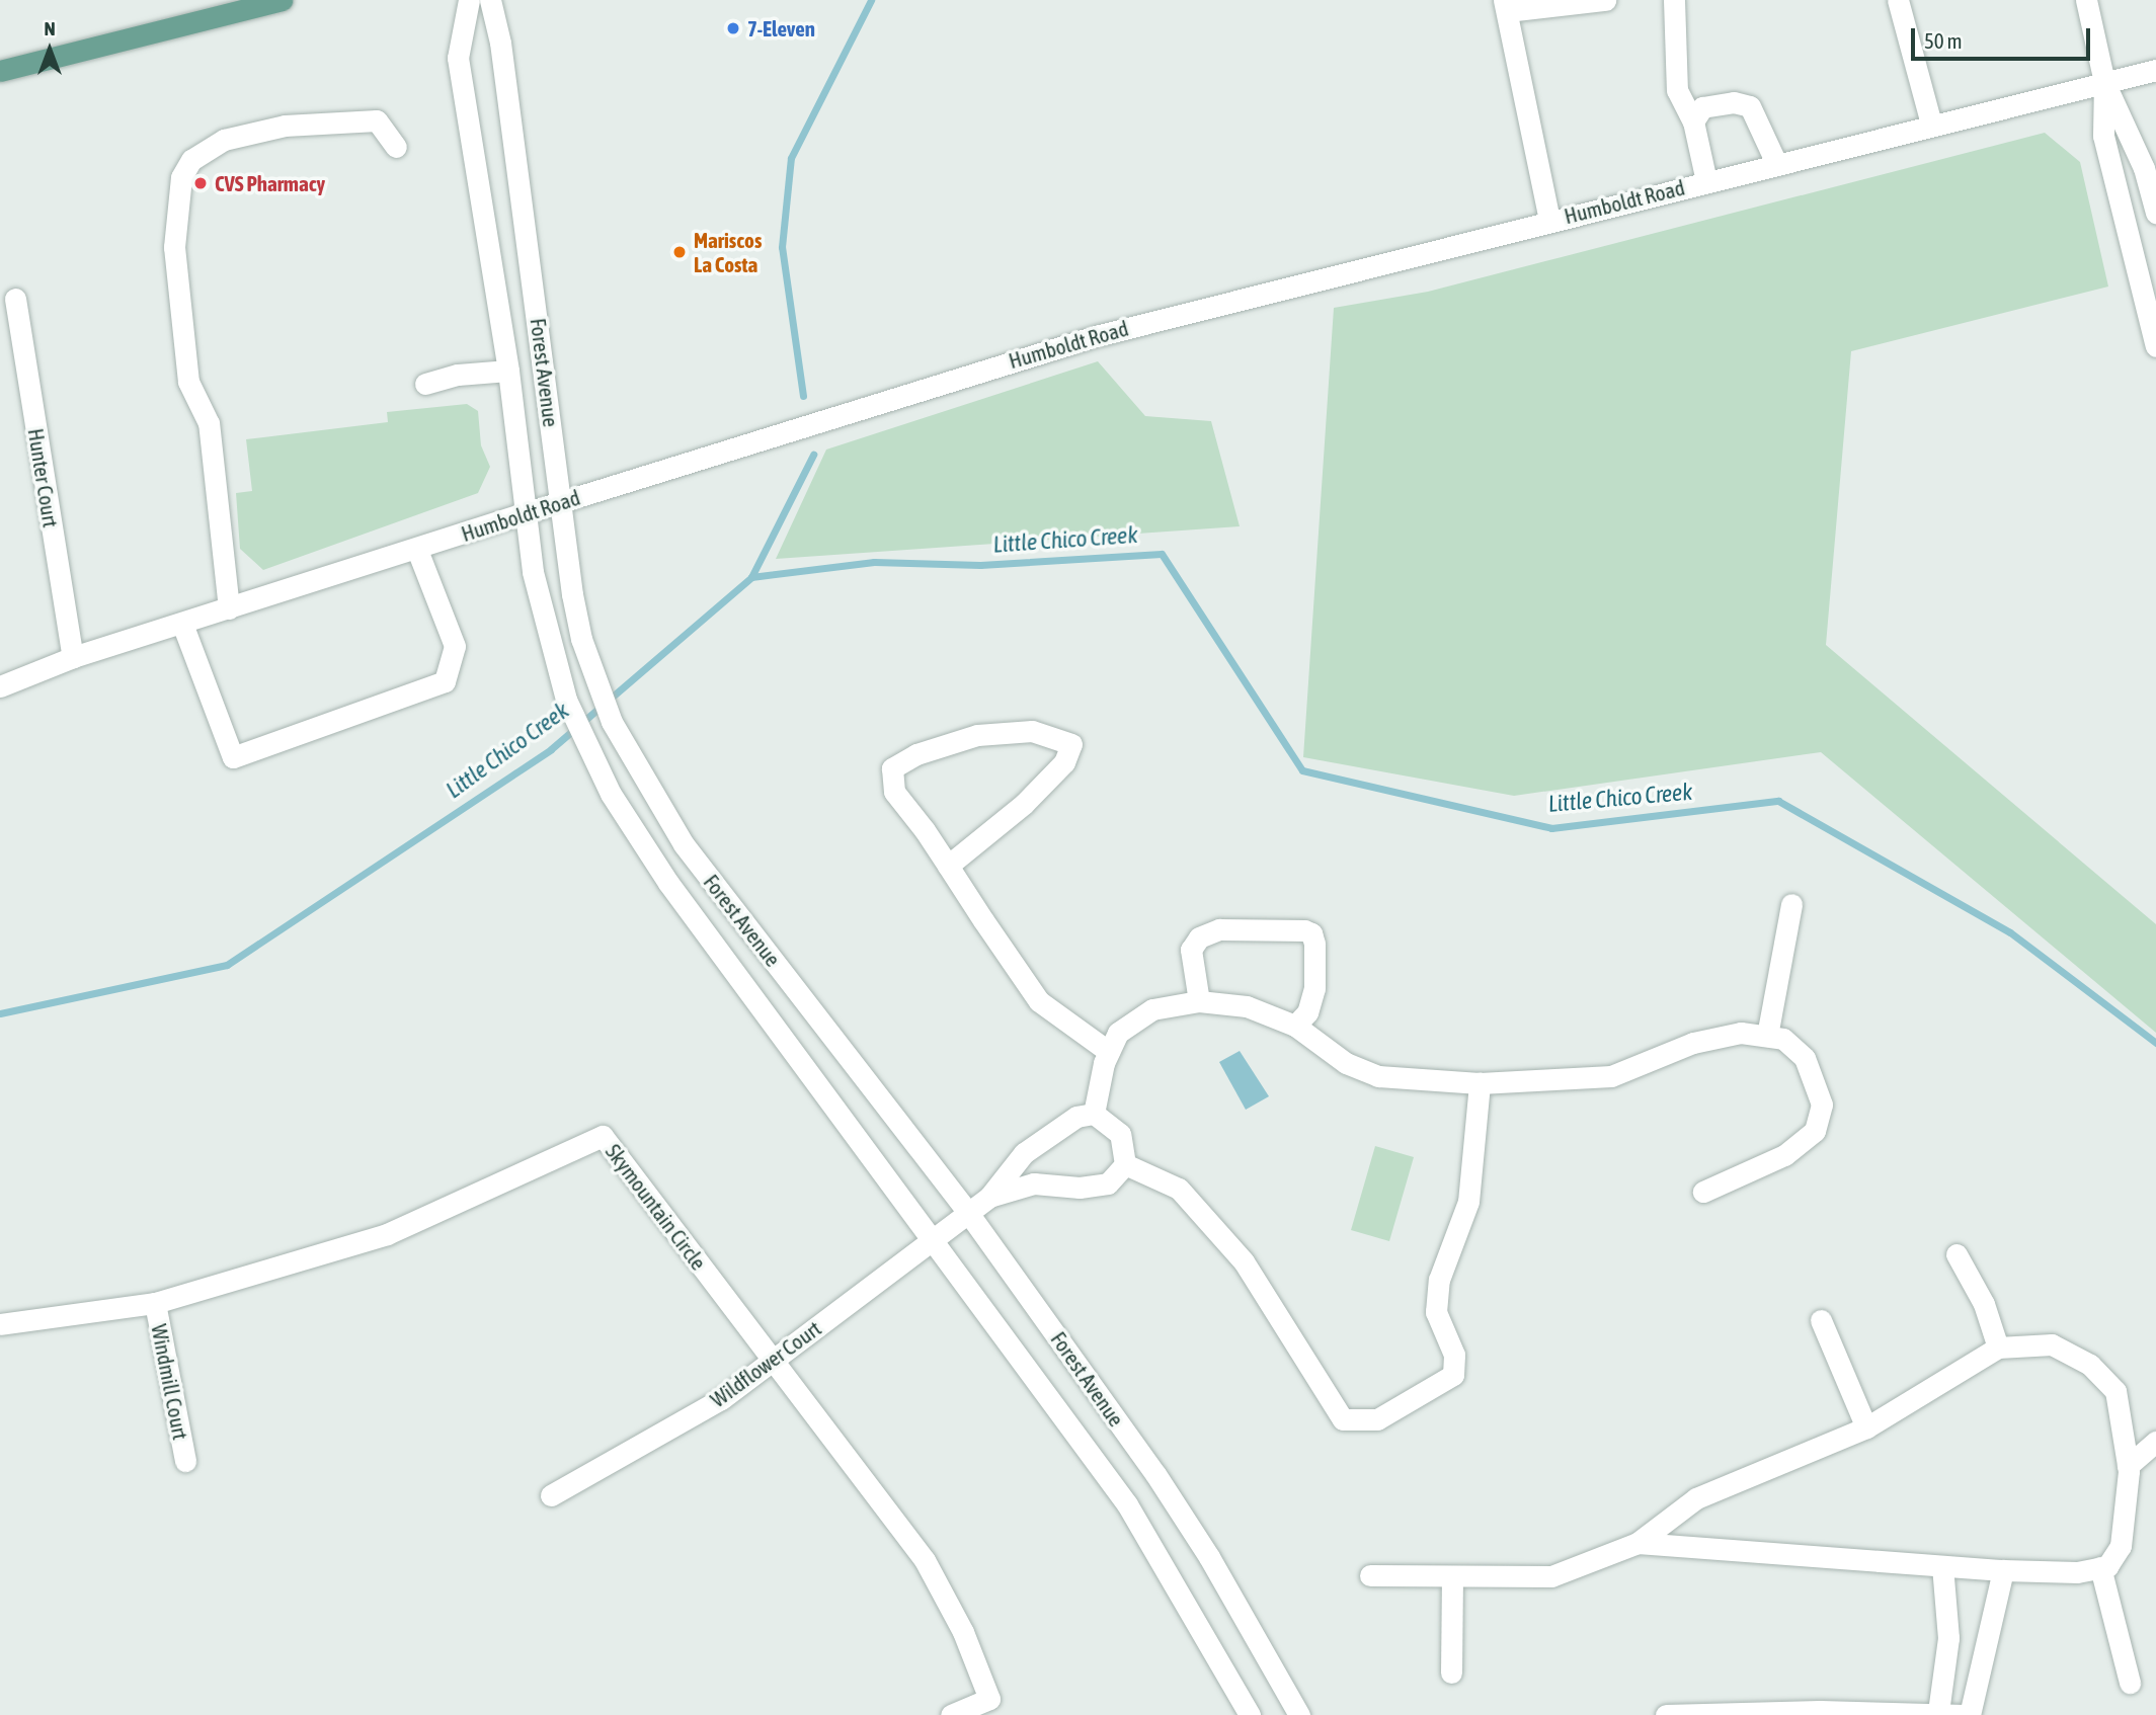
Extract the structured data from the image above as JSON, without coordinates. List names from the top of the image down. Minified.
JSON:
{"streets":{"street":["Humboldt Road","Forest Avenue","Hunter Court","Skymountain Circle","Wildflower Court","Windmill Court"]},"crossings":[["Humboldt Road","Forest Avenue"],["Humboldt Road","Hunter Court"],["Forest Avenue","Wildflower Court"],["Skymountain Circle","Wildflower Court"],["Skymountain Circle","Windmill Court"]],"water":["Little Chico Creek"],"places":["7-Eleven","CVS Pharmacy","Mariscos La Costa"],"scale_bar":"50 m","north":"top"}
